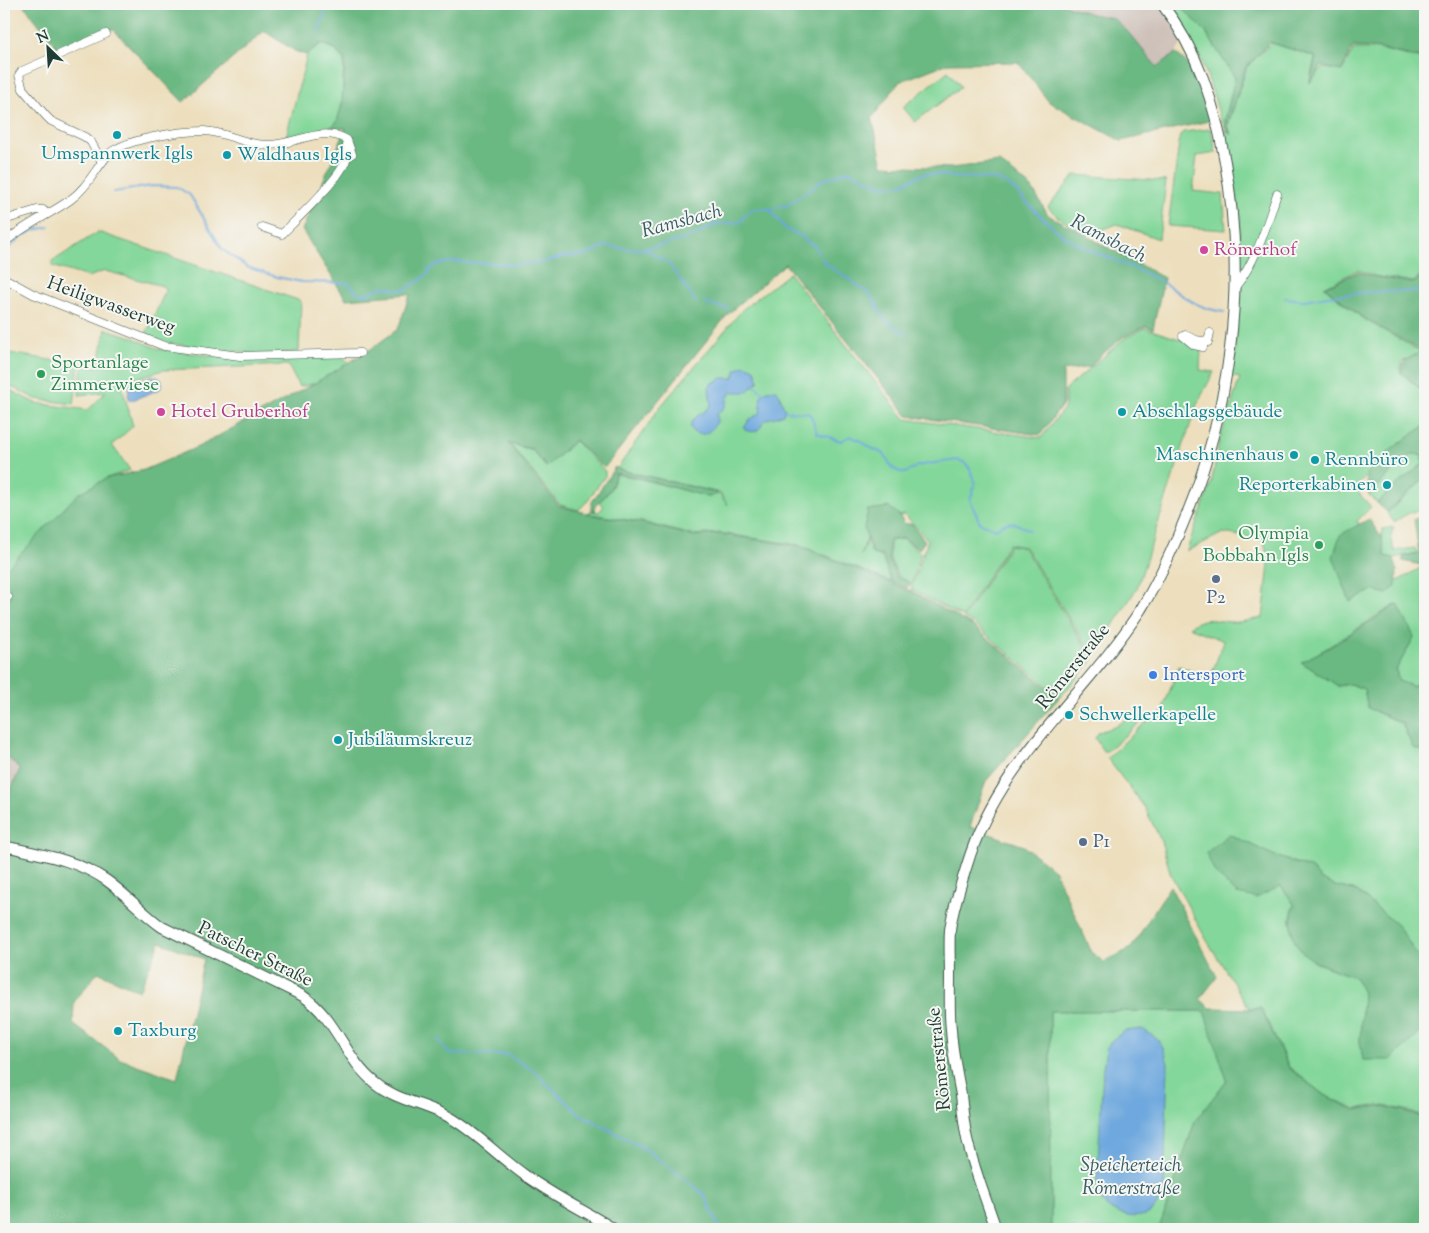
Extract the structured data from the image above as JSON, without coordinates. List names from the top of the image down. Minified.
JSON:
{"streets":{"main road":["Römerstraße","Patscher Straße"],"street":["Heiligwasserweg"]},"water":["Ramsbach","Speicherteich Römerstraße"],"places":["Umspannwerk Igls","Waldhaus Igls","Römerhof","Sportanlage Zimmerwiese","Hotel Gruberhof","Abschlagsgebäude","Maschinenhaus","Rennbüro","Reporterkabinen","Olympia Bobbahn Igls","P2","Intersport","Schwellerkapelle","Jubiläumskreuz","P1","Taxburg"],"north":"top left"}
